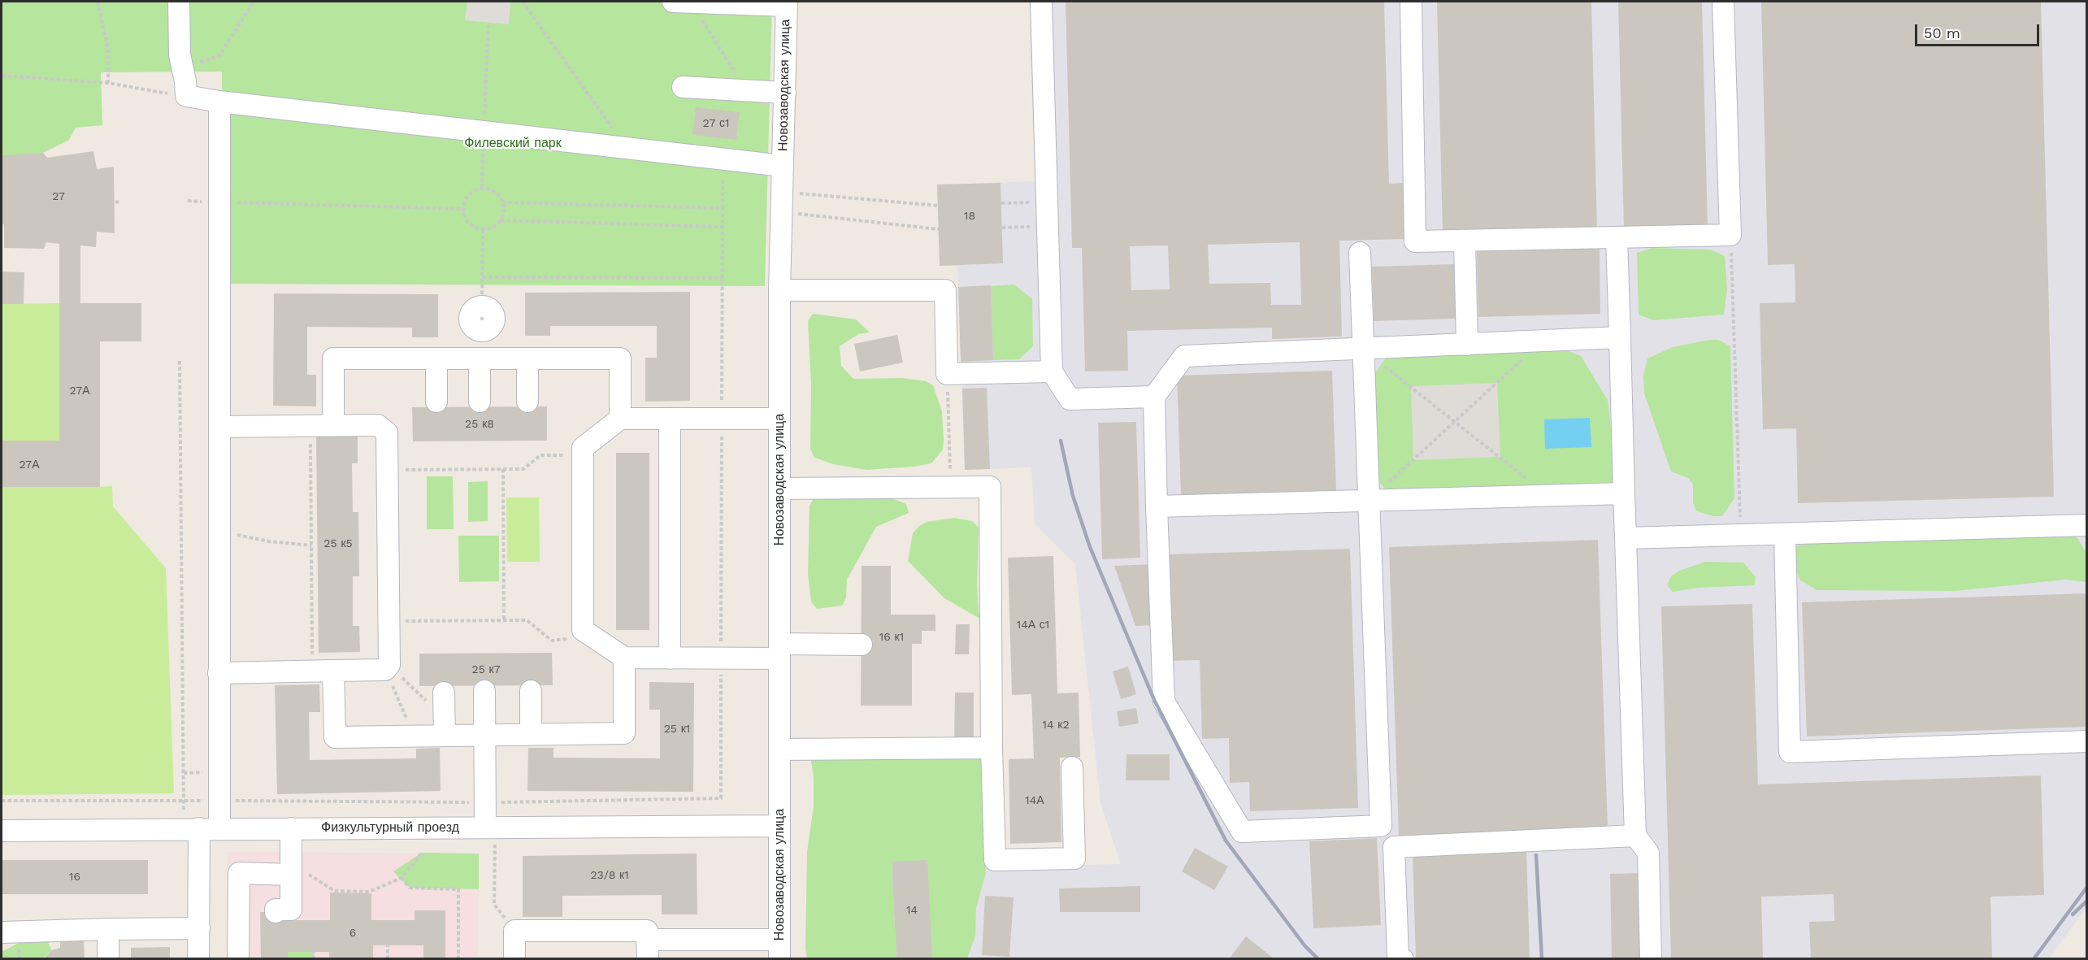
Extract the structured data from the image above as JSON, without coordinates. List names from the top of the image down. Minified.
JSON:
{"streets":{"street":["Новозаводская улица","Физкультурный проезд"]},"crossings":[["Новозаводская улица","Физкультурный проезд"]],"parks":["Филевский парк"],"house_numbers":["27 с1","27","18","27А","25 к8","27А","25 к5","14А с1","16 к1","25 к7","14 к2","25 к1","14А","23/8 к1","16","14","6"],"scale_bar":"50 m"}
